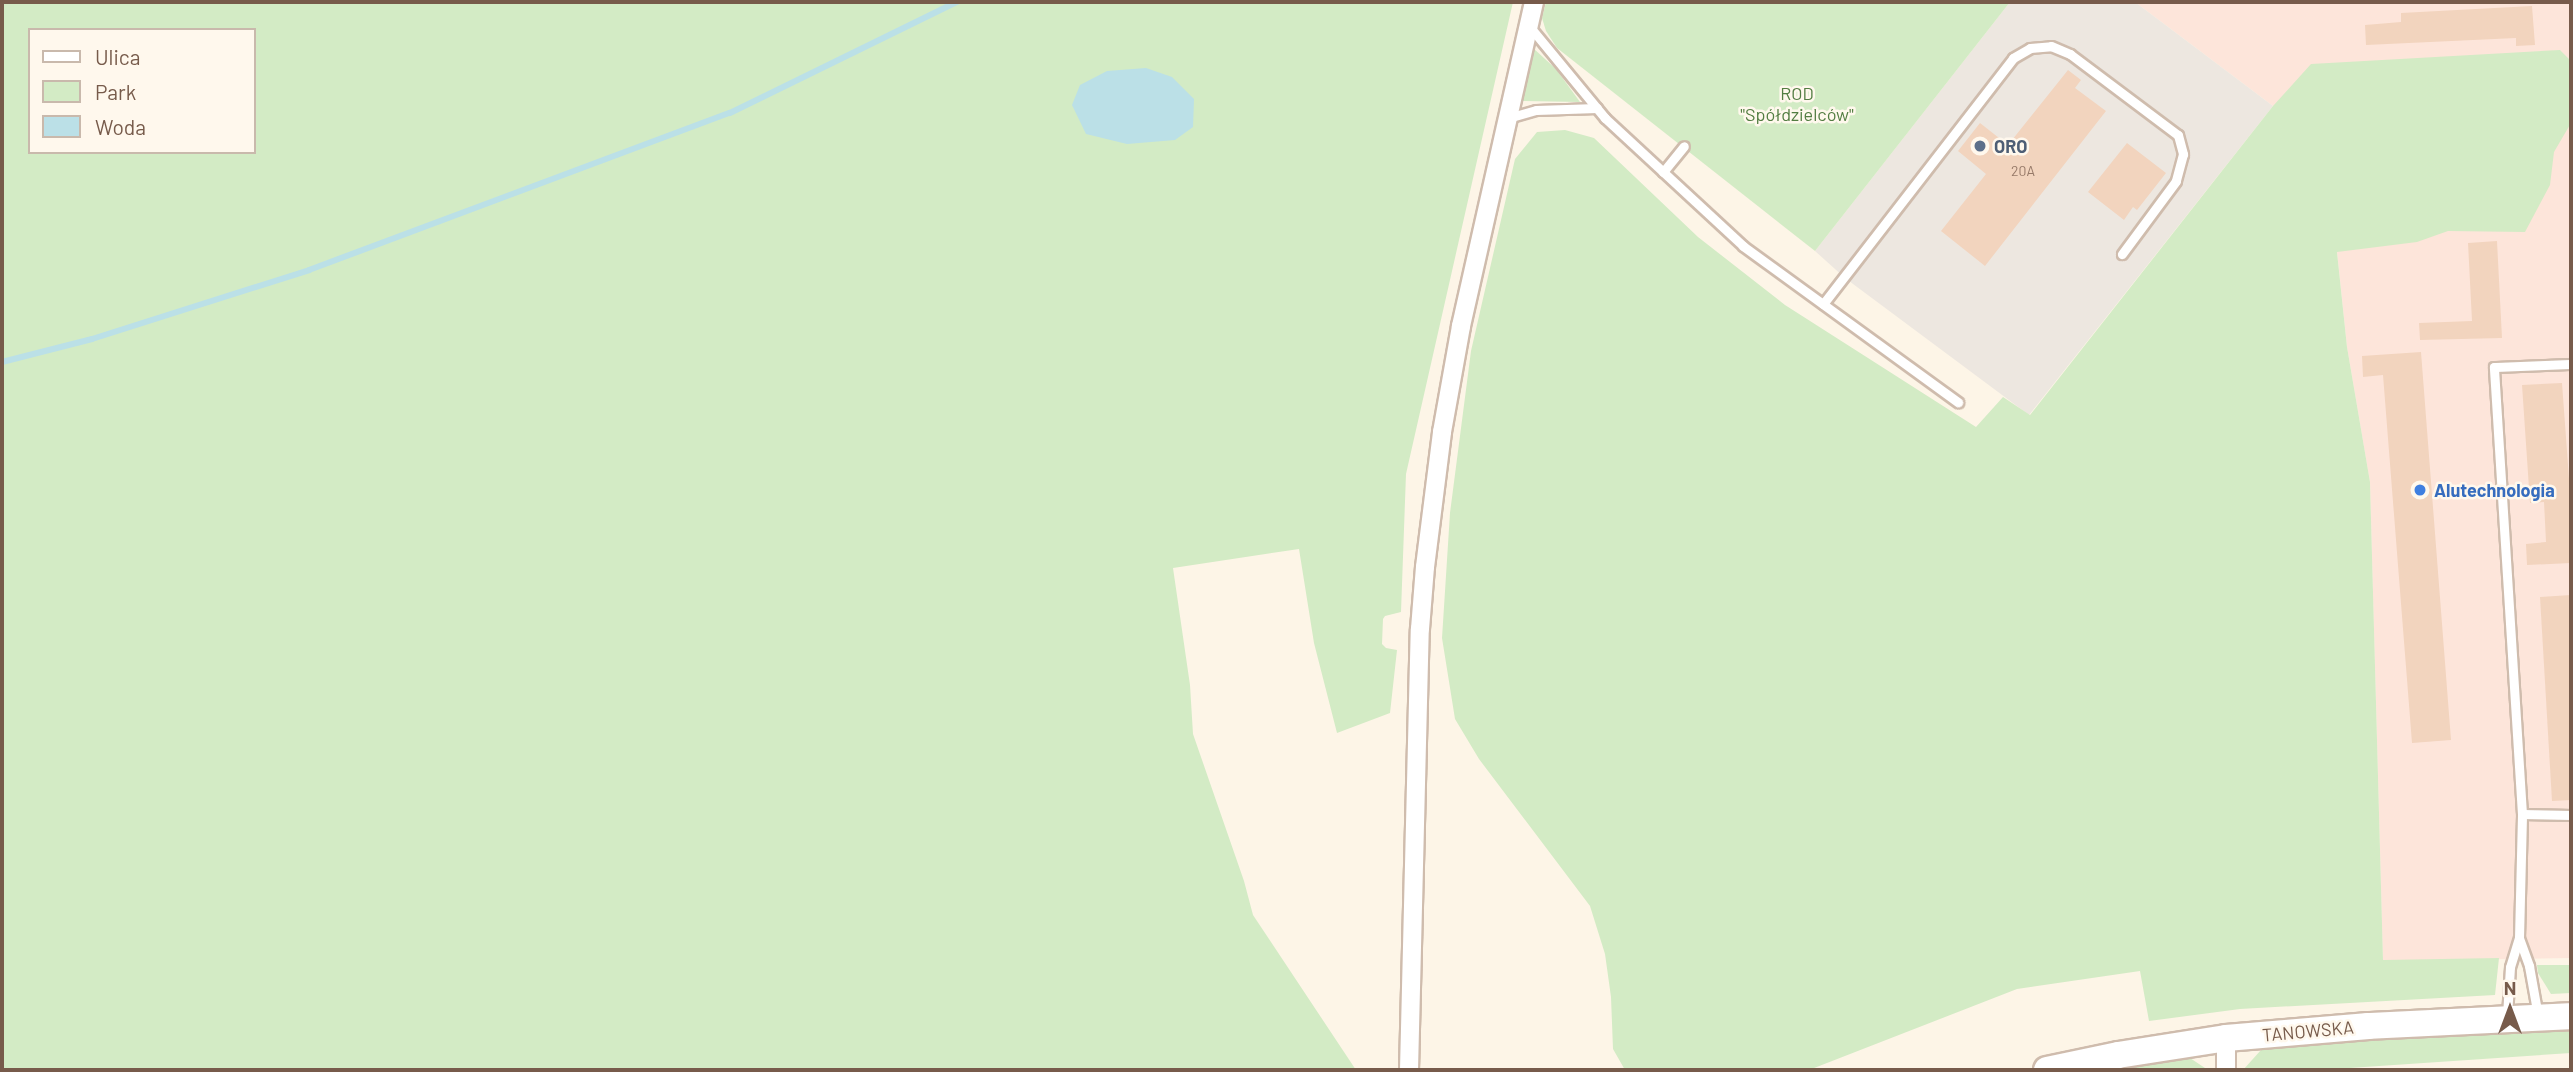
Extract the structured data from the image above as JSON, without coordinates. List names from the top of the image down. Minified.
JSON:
{"streets":{"main road":["TANOWSKA"]},"parks":["ROD \"Spółdzielców\""],"places":["ORO","Alutechnologia"],"house_numbers":["20A"],"legend":["Ulica","Park","Woda"],"north":"top"}
